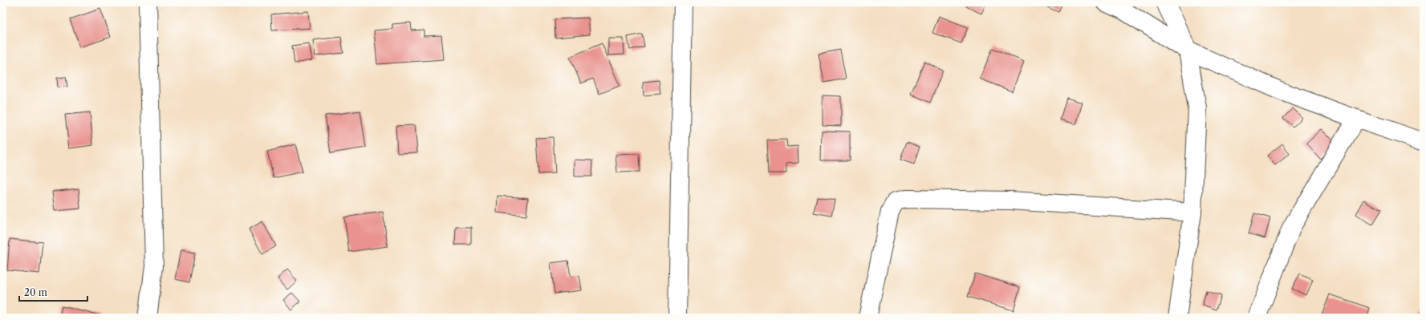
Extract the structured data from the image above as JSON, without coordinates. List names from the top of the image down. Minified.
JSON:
{"scale_bar":"20 m"}
